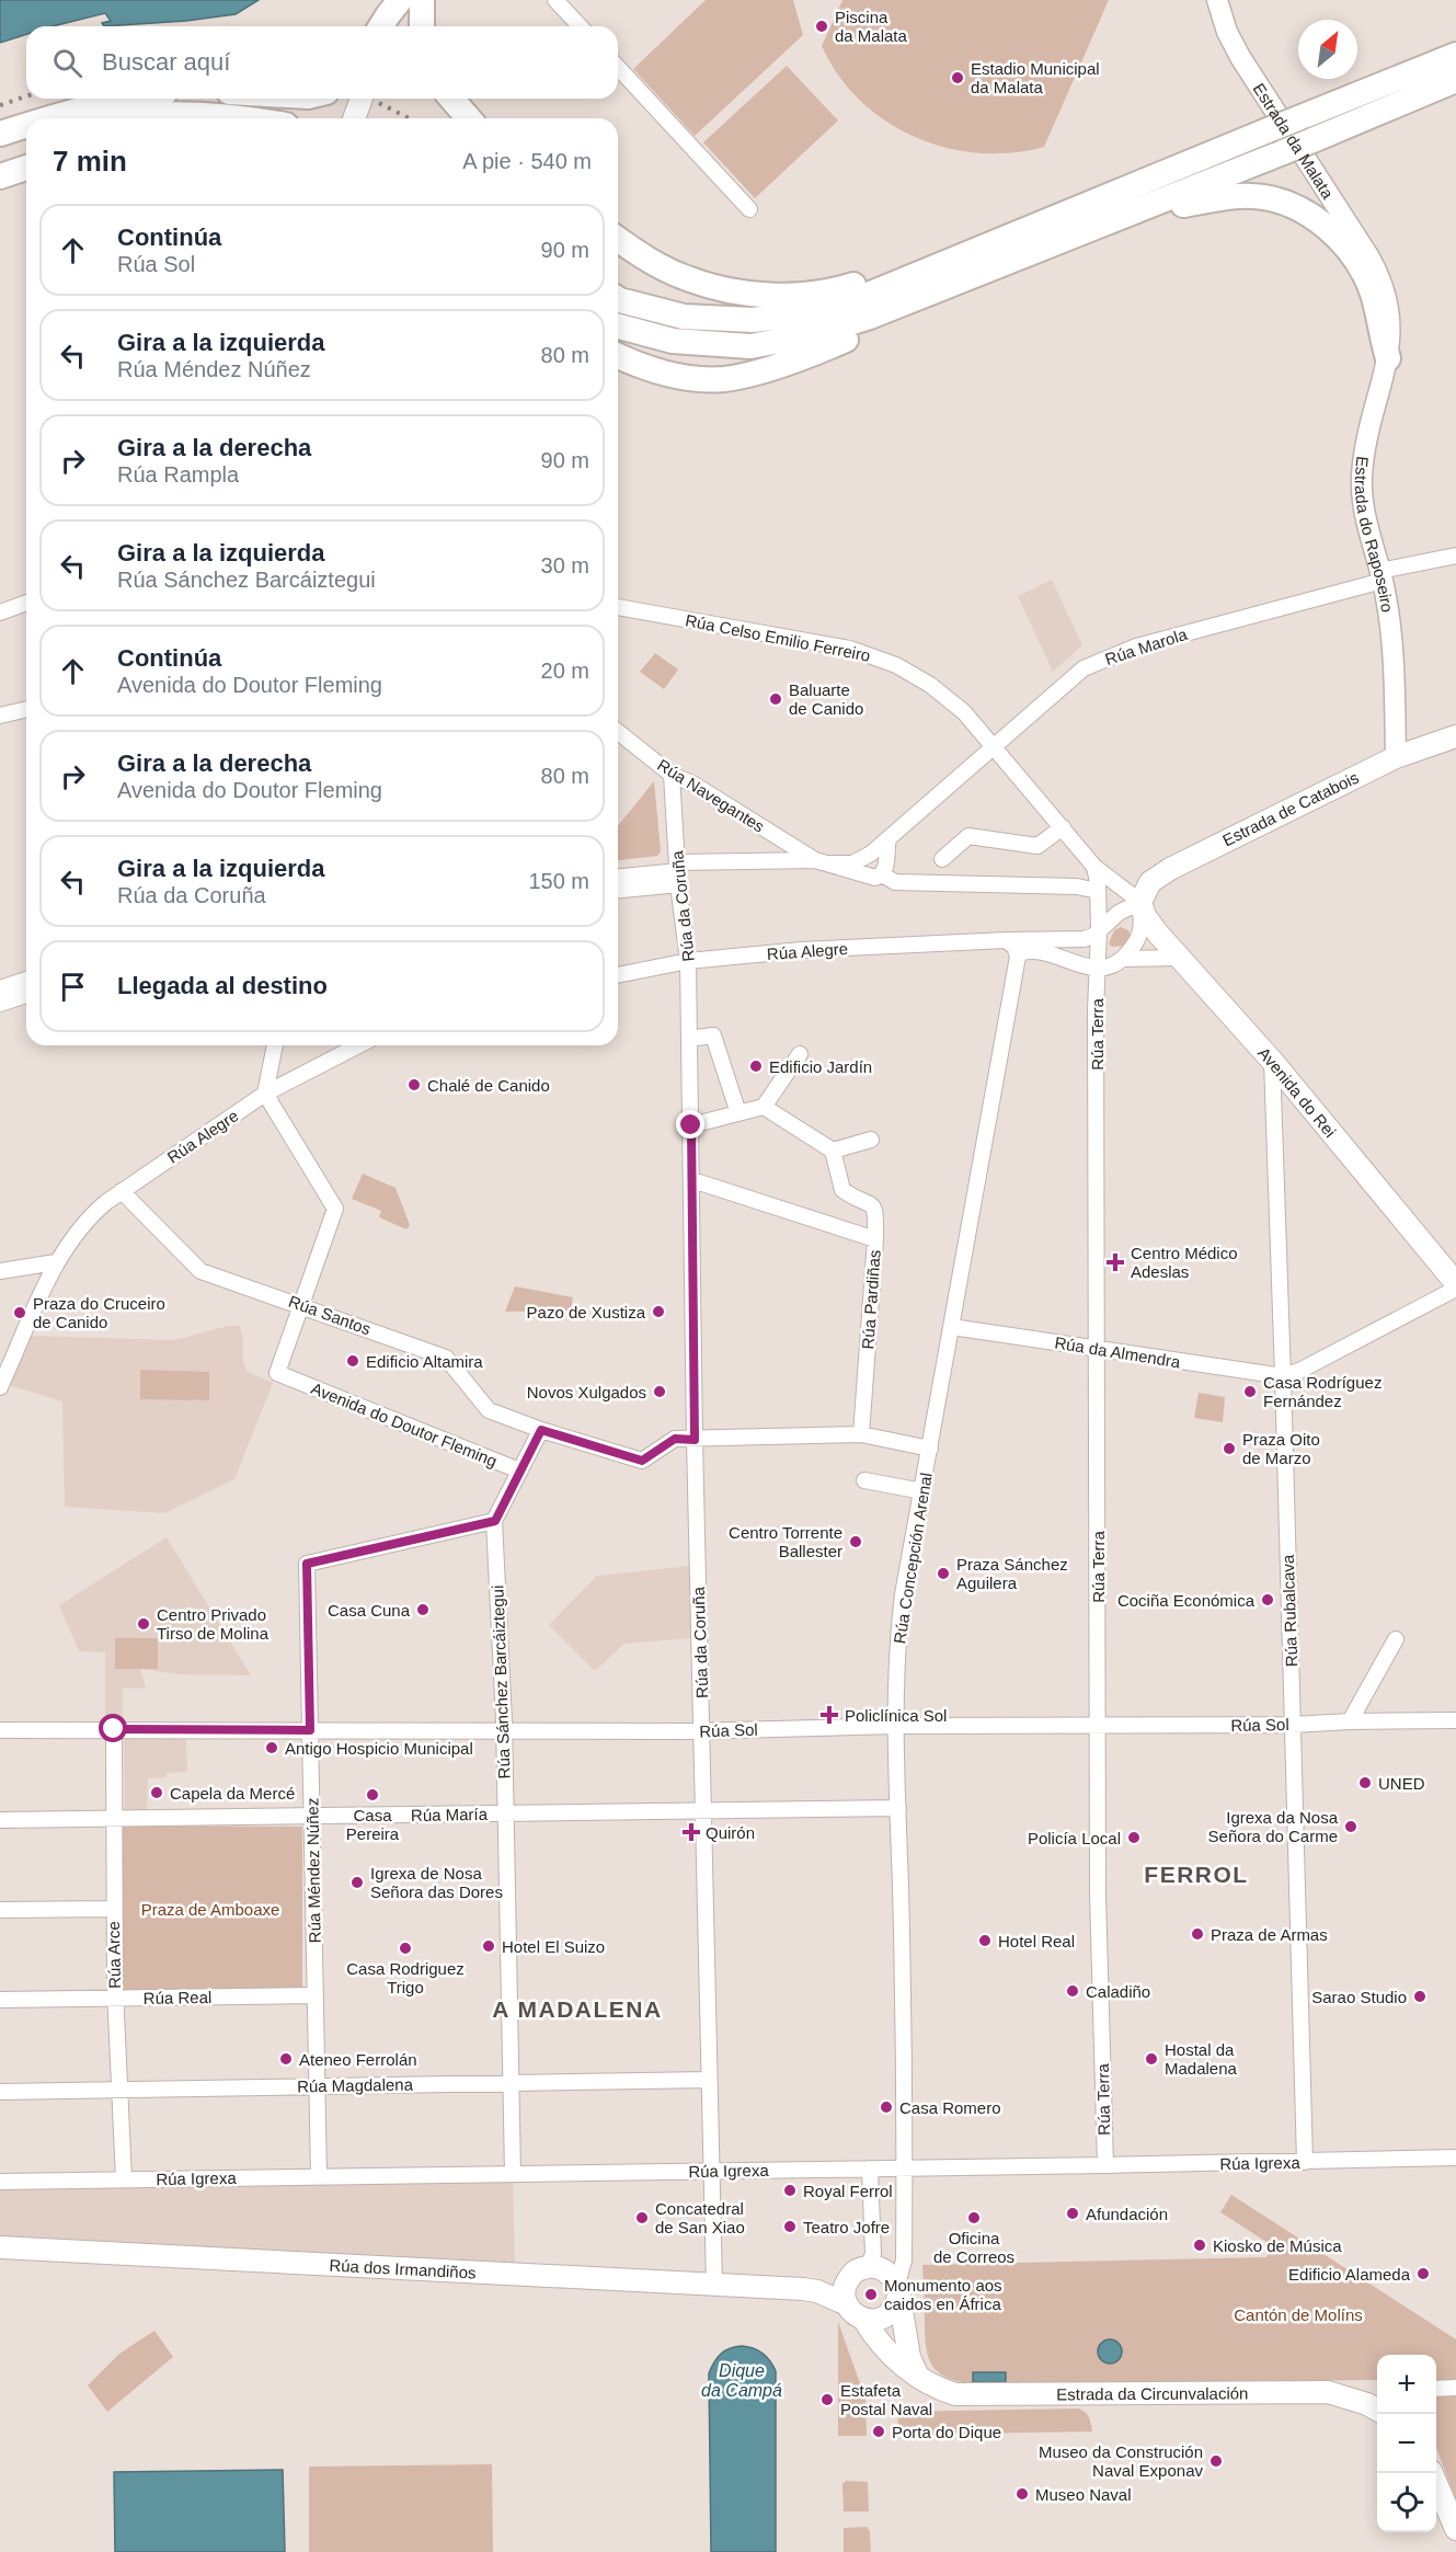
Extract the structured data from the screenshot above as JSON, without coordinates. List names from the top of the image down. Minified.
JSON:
{"streets":{"main road":["Estrada de Catabois","Avenida do Rei","Rúa dos Irmandiños","Estrada da Circunvalación"],"street":["Estrada da Malata","Estrada do Raposeiro","Rúa Celso Emilio Ferreiro","Rúa Marola","Rúa Navegantes","Rúa da Coruña","Rúa Alegre","Rúa Terra","Rúa Pardiñas","Rúa Santos","Rúa da Almendra","Avenida do Doutor Fleming","Rúa Concepción Arenal","Rúa Rubalcava","Rúa Sánchez Barcáiztegui","Rúa Sol","Rúa María","Rúa Méndez Núñez","Rúa Arce","Rúa Real","Rúa Magdalena","Rúa Igrexa"]},"crossings":[["Estrada da Malata","Estrada do Raposeiro"],["Estrada do Raposeiro","Rúa Marola"],["Estrada do Raposeiro","Estrada de Catabois"],["Rúa Celso Emilio Ferreiro","Rúa Marola"],["Rúa Celso Emilio Ferreiro","Estrada de Catabois"],["Rúa Celso Emilio Ferreiro","Avenida do Rei"],["Rúa Marola","Rúa Navegantes"],["Rúa Navegantes","Rúa da Coruña"],["Estrada de Catabois","Avenida do Rei"],["Rúa da Coruña","Rúa Alegre"],["Rúa da Coruña","Rúa Pardiñas"],["Rúa da Coruña","Rúa Sol"],["Rúa da Coruña","Rúa María"],["Rúa da Coruña","Rúa Magdalena"],["Rúa da Coruña","Rúa Igrexa"],["Rúa da Coruña","Rúa dos Irmandiños"],["Rúa Alegre","Rúa Terra"],["Rúa Alegre","Rúa Santos"],["Rúa Terra","Rúa da Almendra"],["Rúa Terra","Rúa Sol"],["Rúa Terra","Rúa Igrexa"],["Avenida do Rei","Rúa Rubalcava"],["Rúa Santos","Avenida do Doutor Fleming"],["Rúa da Almendra","Rúa Concepción Arenal"],["Rúa da Almendra","Rúa Rubalcava"],["Avenida do Doutor Fleming","Rúa Sánchez Barcáiztegui"],["Rúa Concepción Arenal","Rúa Sol"],["Rúa Concepción Arenal","Rúa María"],["Rúa Concepción Arenal","Rúa Igrexa"],["Rúa Concepción Arenal","Rúa dos Irmandiños"],["Rúa Concepción Arenal","Estrada da Circunvalación"],["Rúa Rubalcava","Rúa Sol"],["Rúa Rubalcava","Rúa Igrexa"],["Rúa Sánchez Barcáiztegui","Rúa Sol"],["Rúa Sánchez Barcáiztegui","Rúa María"],["Rúa Sánchez Barcáiztegui","Rúa Méndez Núñez"],["Rúa Sánchez Barcáiztegui","Rúa Magdalena"],["Rúa Sánchez Barcáiztegui","Rúa Igrexa"],["Rúa Sol","Rúa Méndez Núñez"],["Rúa Sol","Rúa Arce"],["Rúa María","Rúa Méndez Núñez"],["Rúa María","Rúa Arce"],["Rúa Méndez Núñez","Rúa Real"],["Rúa Méndez Núñez","Rúa Magdalena"],["Rúa Méndez Núñez","Rúa Igrexa"],["Rúa Arce","Rúa Real"],["Rúa Arce","Rúa Magdalena"],["Rúa Arce","Rúa Igrexa"],["Rúa dos Irmandiños","Estrada da Circunvalación"]],"districts":["FERROL","A MADALENA"],"water":["Dique da Campá"],"parks":["Praza de Amboaxe","Cantón de Molíns"],"places":{"other":["Piscina da Malata","Estadio Municipal da Malata","Baluarte de Canido","Edificio Jardín","Chalé de Canido","Pazo de Xustiza","Praza do Cruceiro de Canido","Edificio Altamira","Novos Xulgados","Casa Rodríguez Fernández","Praza Oito de Marzo","Centro Torrente Ballester","Praza Sánchez Aguilera","Cociña Económica","Casa Cuna","Centro Privado Tirso de Molina","Antigo Hospicio Municipal","UNED","Capela da Mercé","Casa Pereira","Igrexa da Nosa Señora do Carme","Policía Local","Igrexa de Nosa Señora das Dores","Praza de Armas","Hotel Real","Hotel El Suizo","Casa Rodriguez Trigo","Caladiño","Sarao Studio","Ateneo Ferrolán","Hostal da Madalena","Casa Romero","Royal Ferrol","Afundación","Concatedral de San Xiao","Oficina de Correos","Teatro Jofre","Kiosko de Música","Edificio Alameda","Monumento aos caidos en África","Estafeta Postal Naval","Porta do Dique","Museo da Construción Naval Exponav","Museo Naval"],"health":["Centro Médico Adeslas","Policlínica Sol","Quirón"]},"north":"top right","page":{"search":"Buscar aquí","heading":["7 min","A pie · 540 m"],"list":[["Continúa","Rúa Sol","90 m"],["Gira a la izquierda","Rúa Méndez Núñez","80 m"],["Gira a la derecha","Rúa Rampla","90 m"],["Gira a la izquierda","Rúa Sánchez Barcáiztegui","30 m"],["Continúa","Avenida do Doutor Fleming","20 m"],["Gira a la derecha","Avenida do Doutor Fleming","80 m"],["Gira a la izquierda","Rúa da Coruña","150 m"],"Llegada al destino"],"map_buttons":["+","−"]}}
